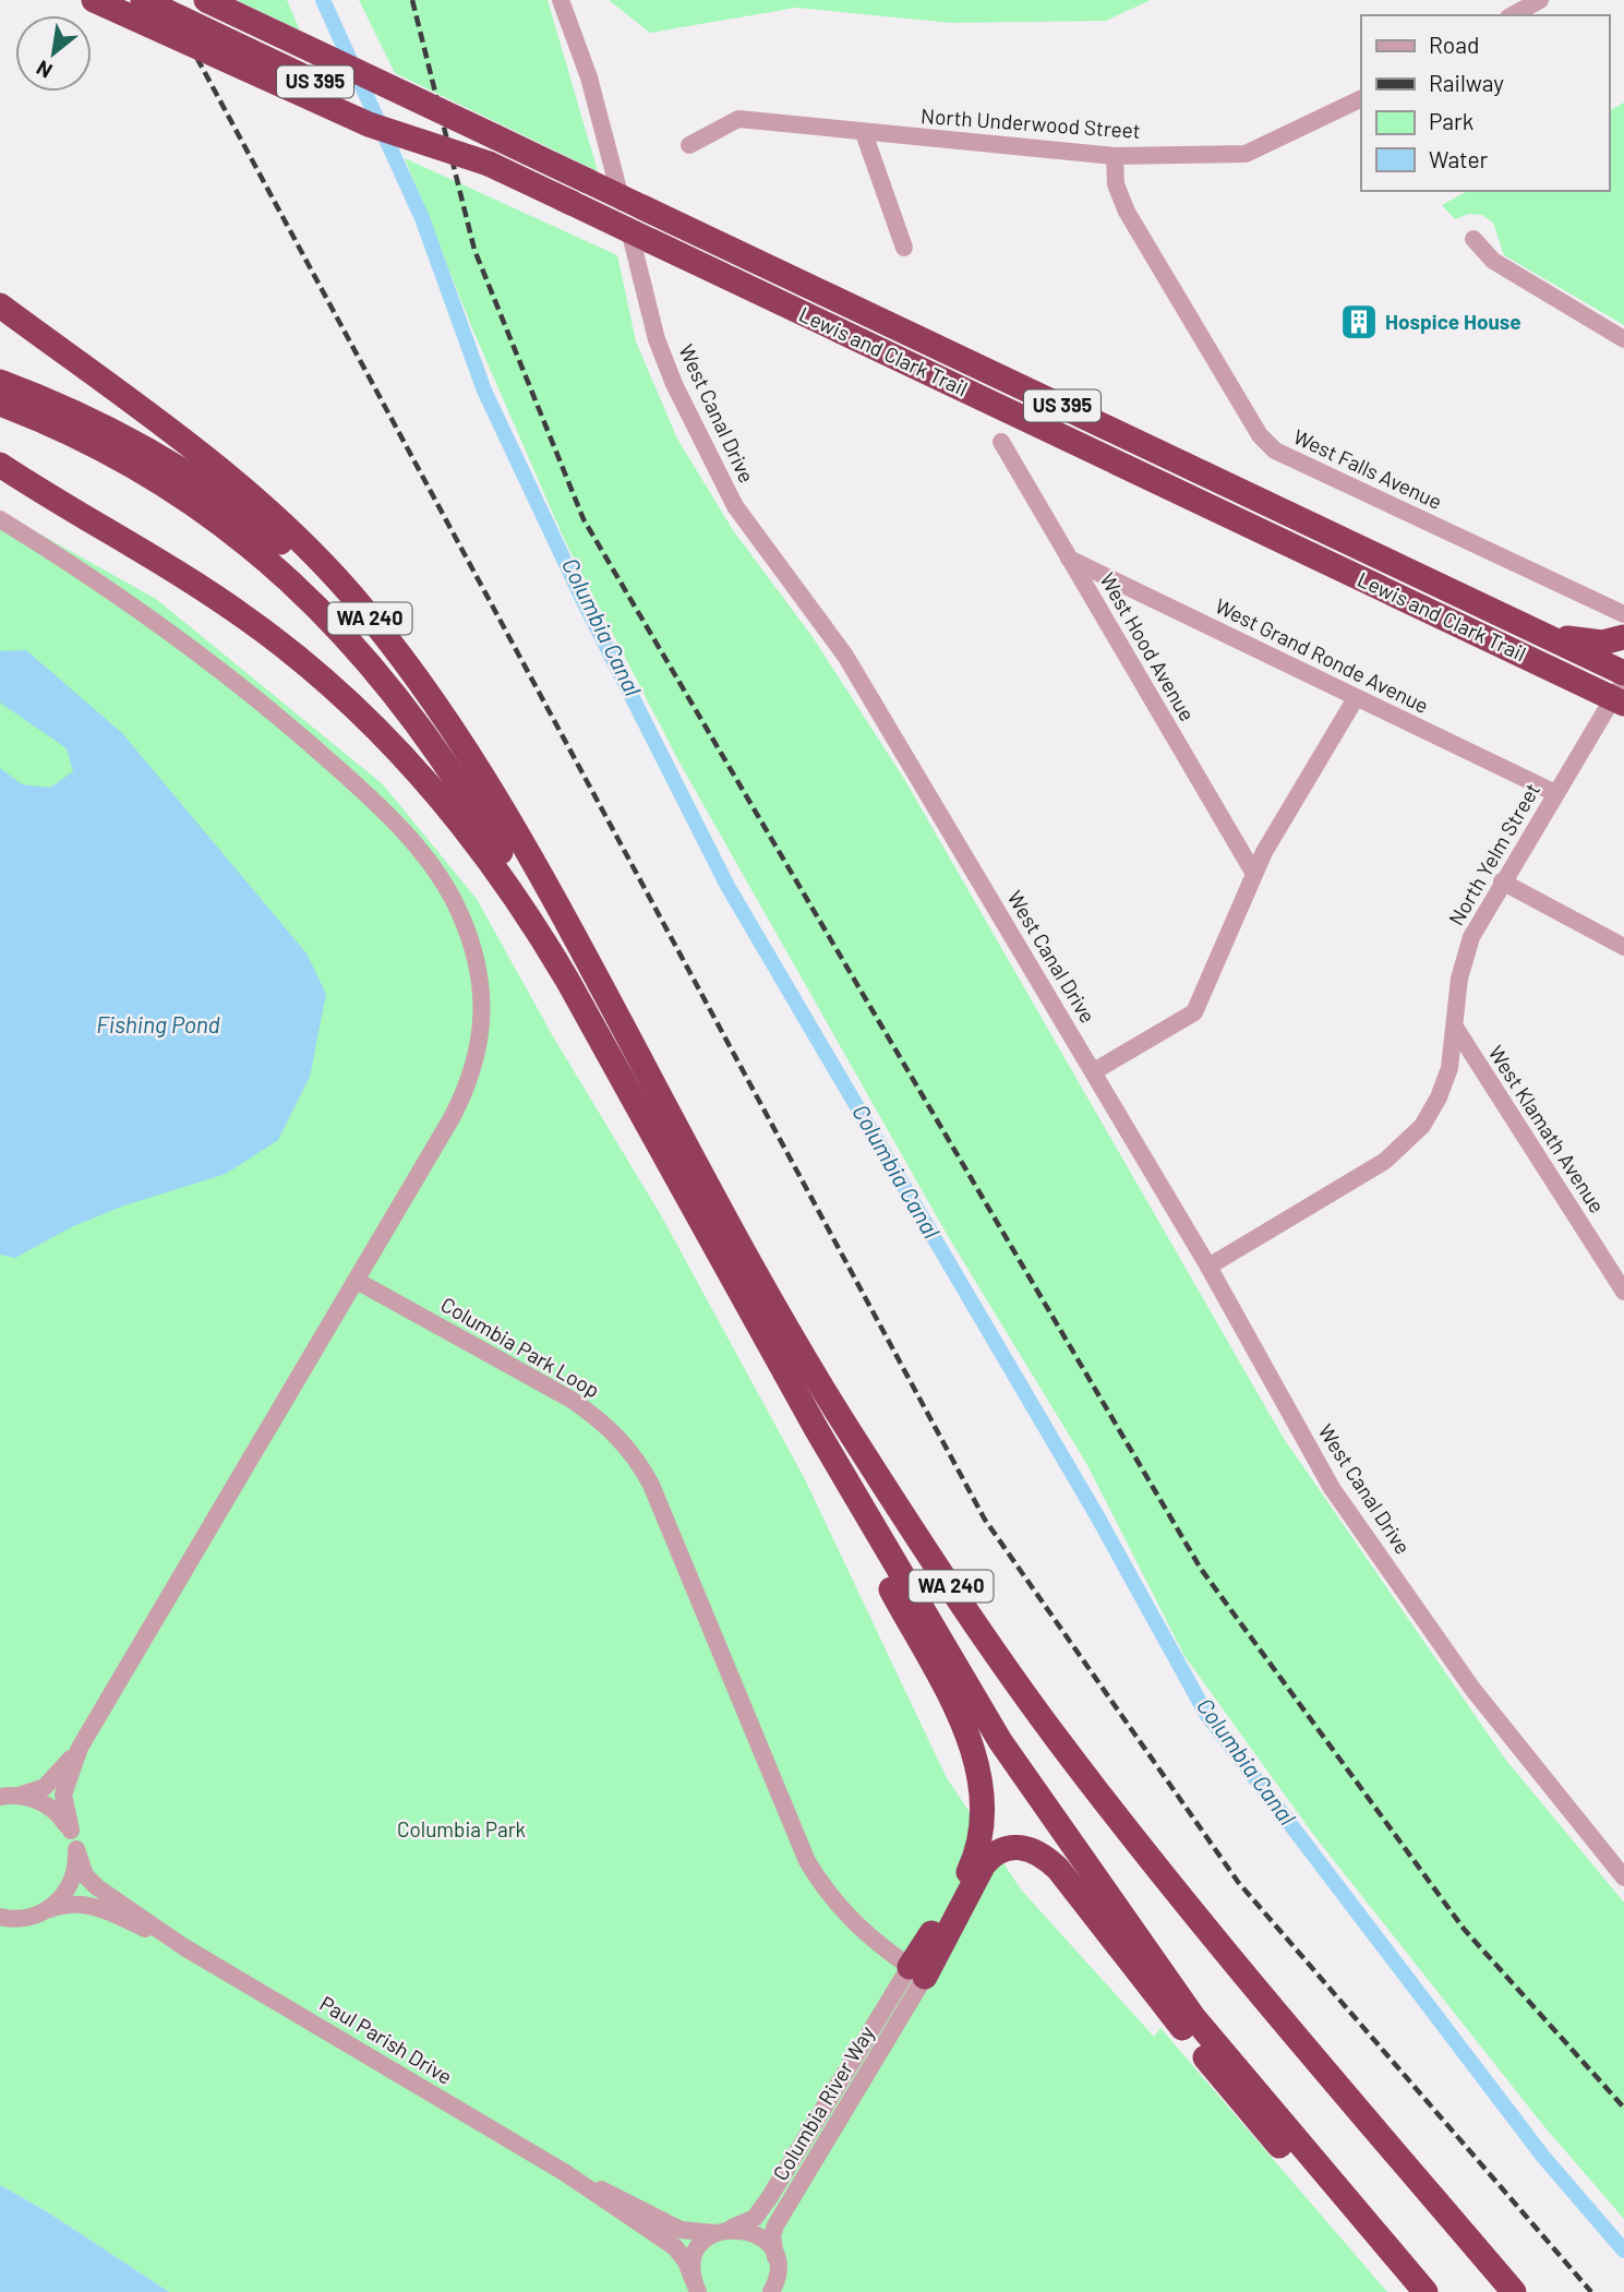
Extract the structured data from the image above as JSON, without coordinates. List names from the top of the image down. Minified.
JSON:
{"streets":{"highway":["US 395","Lewis and Clark Trail","WA 240"],"street":["North Underwood Street","West Canal Drive","West Falls Avenue","West Hood Avenue","West Grand Ronde Avenue","North Yelm Street","West Klamath Avenue","Columbia Park Loop","Paul Parish Drive","Columbia River Way"]},"crossings":[["North Underwood Street","West Falls Avenue"],["Lewis and Clark Trail","North Yelm Street"],["West Canal Drive","North Yelm Street"],["West Hood Avenue","West Grand Ronde Avenue"],["West Grand Ronde Avenue","North Yelm Street"],["North Yelm Street","West Klamath Avenue"],["Columbia Park Loop","Columbia River Way"],["Paul Parish Drive","Columbia River Way"]],"water":["Columbia Canal","Fishing Pond"],"parks":["Columbia Park"],"places":{"building":["Hospice House"]},"legend":["Road","Railway","Park","Water"],"north":"bottom left"}
